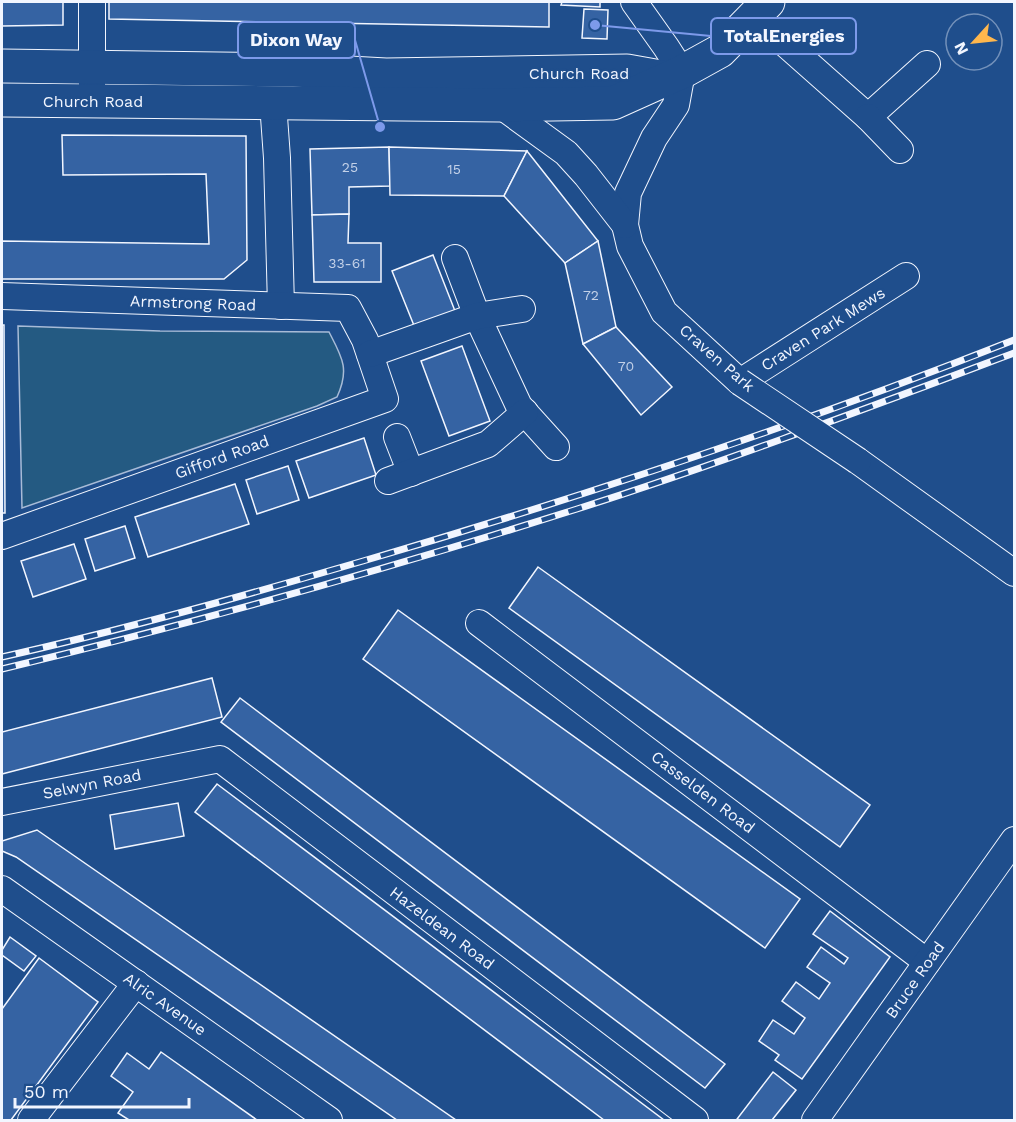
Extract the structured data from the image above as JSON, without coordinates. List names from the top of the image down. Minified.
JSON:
{"streets":{"main road":["Church Road"],"street":["Armstrong Road","Craven Park Mews","Craven Park","Gifford Road","Selwyn Road","Casselden Road","Hazeldean Road","Bruce Road","Alric Avenue"]},"crossings":[["Church Road","Craven Park"],["Armstrong Road","Gifford Road"],["Craven Park Mews","Craven Park"],["Selwyn Road","Hazeldean Road"],["Casselden Road","Bruce Road"]],"places":["TotalEnergies","Dixon Way"],"house_numbers":["25","15","33-61","72","70"],"scale_bar":"50 m","north":"bottom left"}
